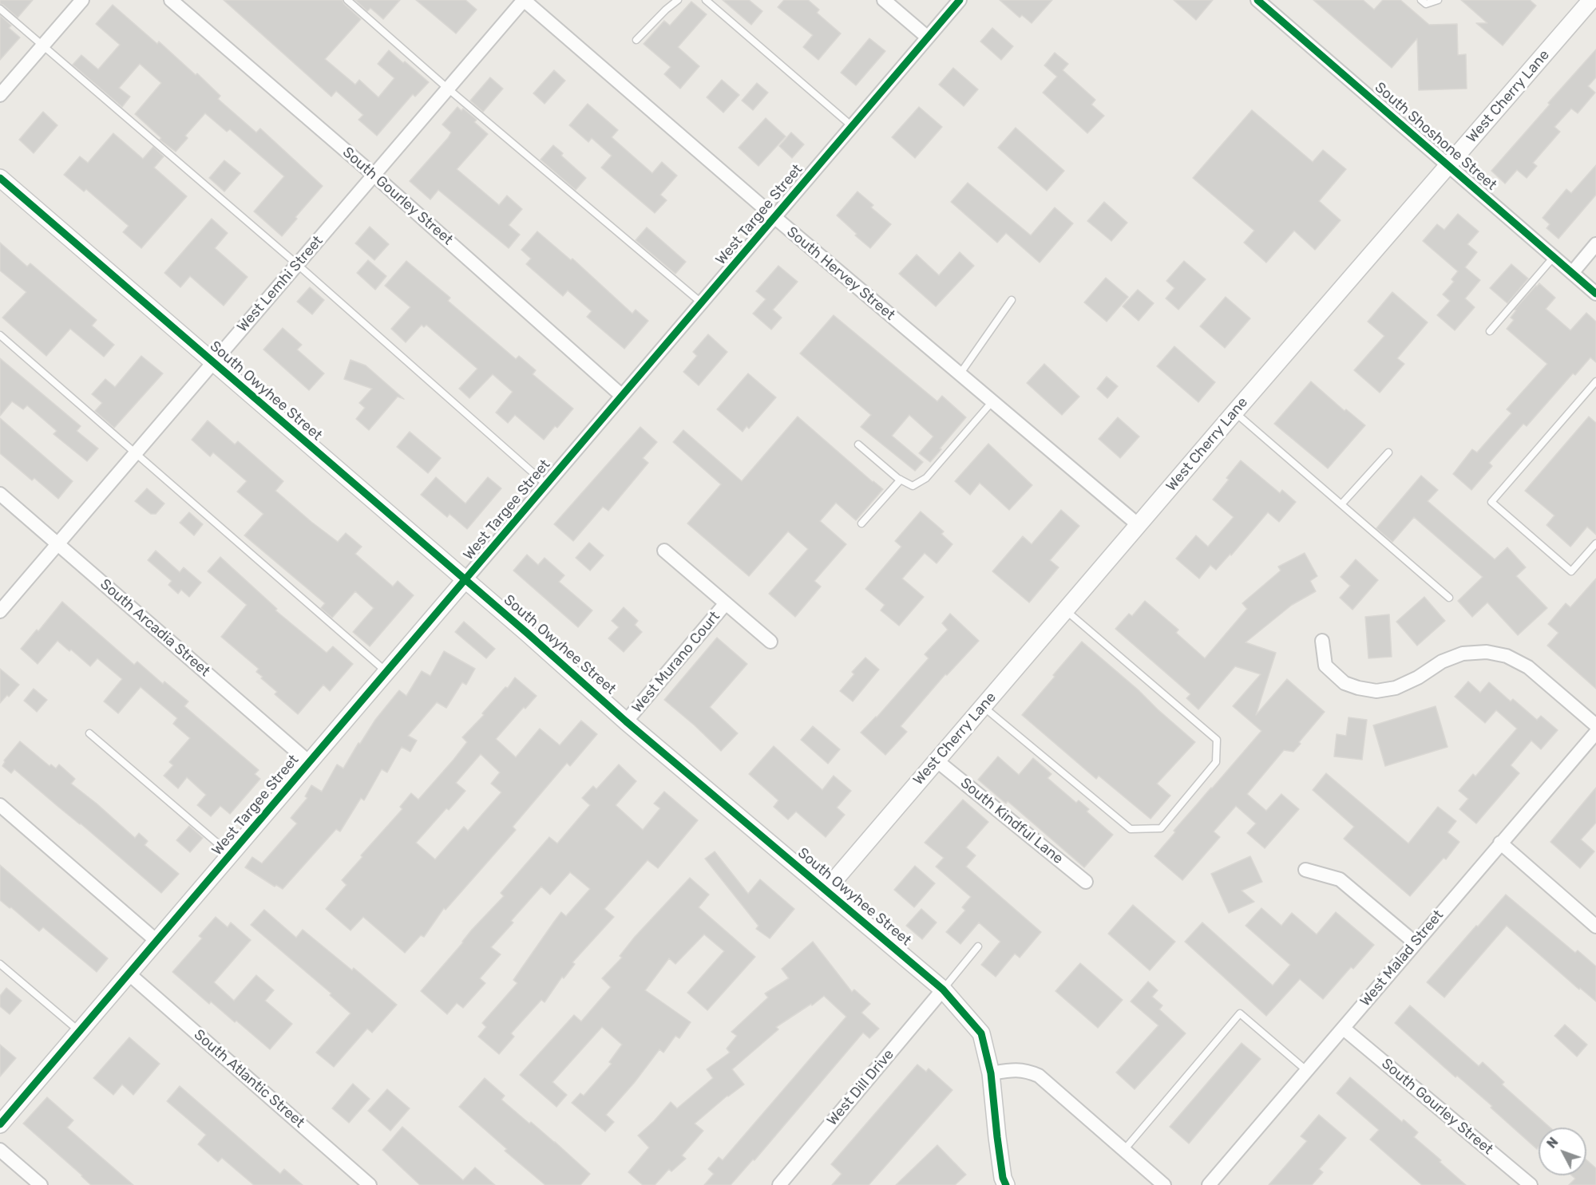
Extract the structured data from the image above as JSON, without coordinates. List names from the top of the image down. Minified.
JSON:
{"streets":{"street":["West Cherry Lane","South Shoshone Street","South Gourley Street","West Targee Street","South Hervey Street","West Lemhi Street","South Owyhee Street","South Arcadia Street","West Murano Court","South Kindful Lane","West Malad Street","South Atlantic Street","West Dill Drive"]},"crossings":[["West Cherry Lane","South Shoshone Street"],["West Cherry Lane","South Hervey Street"],["West Cherry Lane","South Owyhee Street"],["West Cherry Lane","South Kindful Lane"],["South Gourley Street","West Targee Street"],["South Gourley Street","West Lemhi Street"],["South Gourley Street","West Malad Street"],["West Targee Street","South Hervey Street"],["West Targee Street","South Owyhee Street"],["West Targee Street","South Arcadia Street"],["West Targee Street","South Atlantic Street"],["South Hervey Street","West Lemhi Street"],["West Lemhi Street","South Owyhee Street"],["West Lemhi Street","South Arcadia Street"],["South Owyhee Street","West Murano Court"],["South Owyhee Street","West Dill Drive"]],"north":"top left"}
